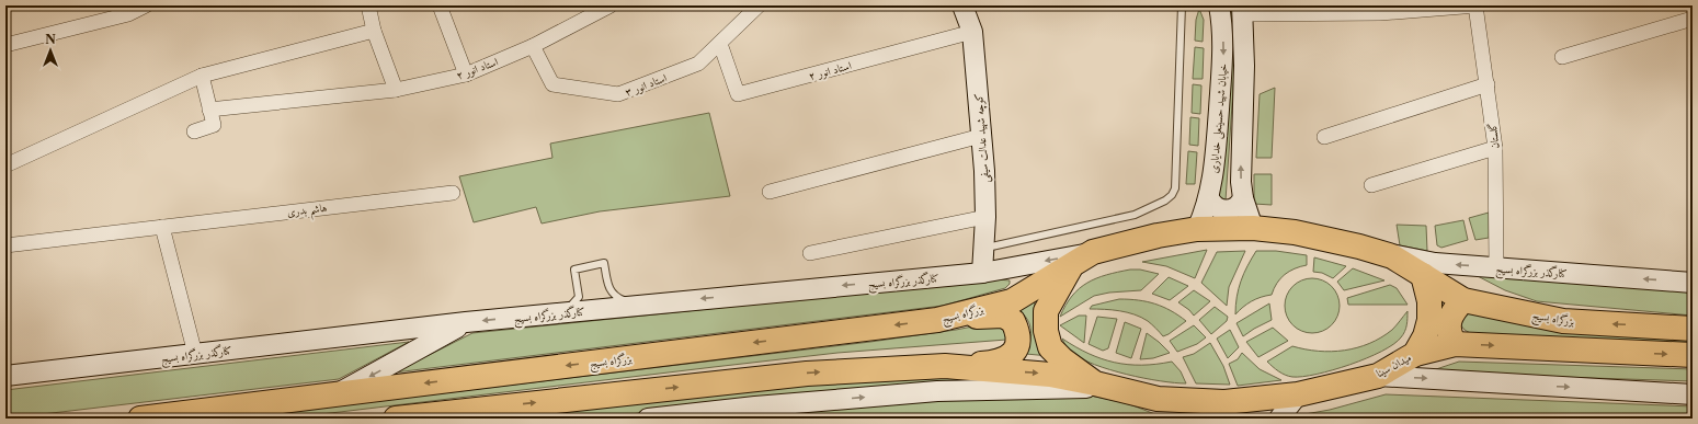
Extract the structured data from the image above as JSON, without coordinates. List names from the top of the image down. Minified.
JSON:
{"streets":{"highway":["بزرگراه بسیج","میدان سینا"],"street":["استاد انور ۲","استاد انور ۳","خیابان شهید حسینعلی خدایاری","گلستان","کوچه شهید عدالت سیفی","هاشم بدری","کنارگذر بزرگراه بسیج"]},"crossings":[["استاد انور ۲","استاد انور ۳"],["استاد انور ۲","کوچه شهید عدالت سیفی"],["خیابان شهید حسینعلی خدایاری","میدان سینا"],["گلستان","کنارگذر بزرگراه بسیج"],["کوچه شهید عدالت سیفی","کنارگذر بزرگراه بسیج"],["کنارگذر بزرگراه بسیج","میدان سینا"],["بزرگراه بسیج","میدان سینا"]],"north":"top"}
